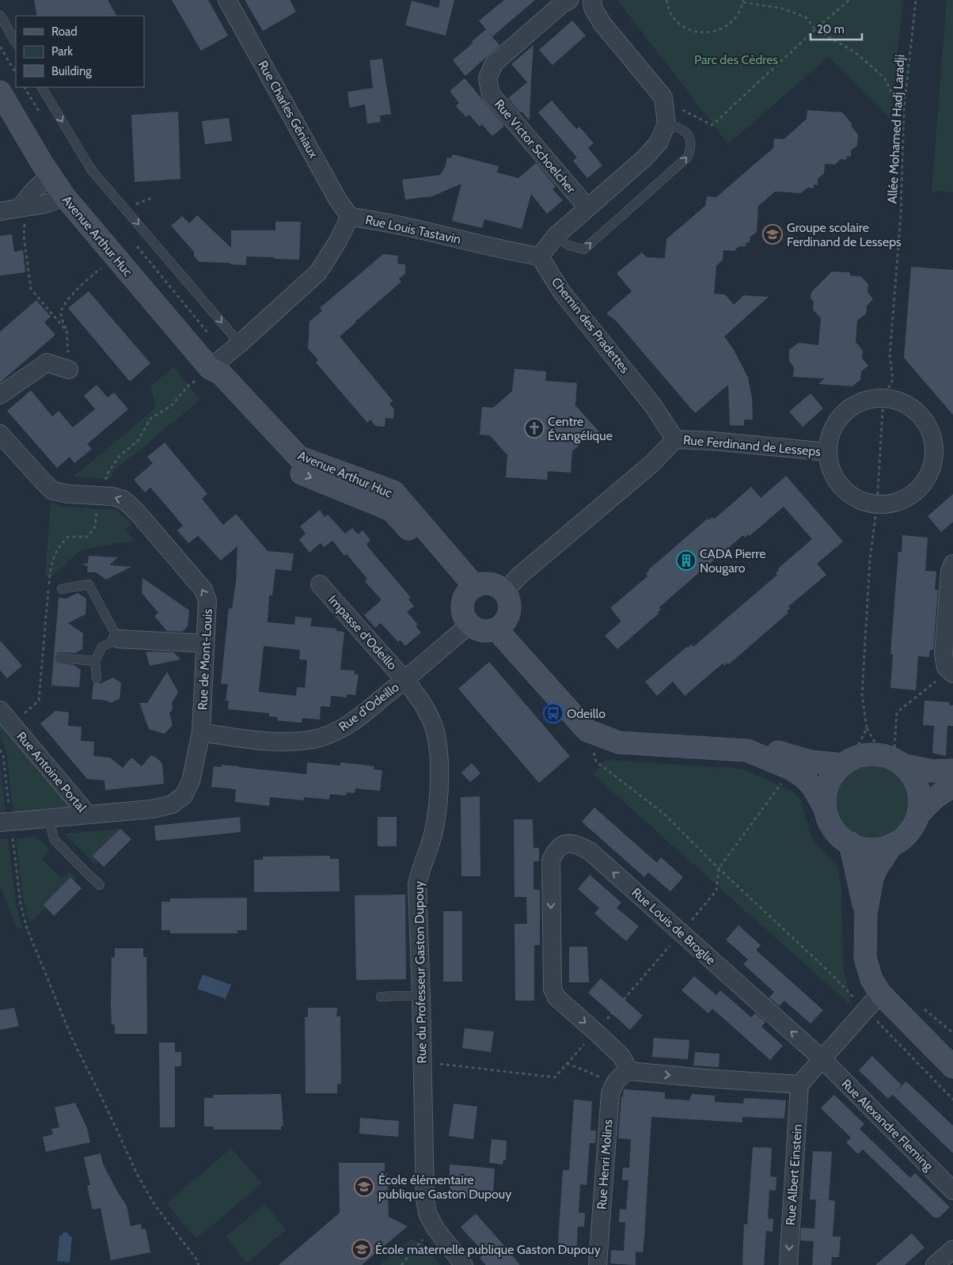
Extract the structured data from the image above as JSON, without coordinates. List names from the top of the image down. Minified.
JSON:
{"streets":{"street":["Rue Charles Géniaux","Rue Victor Schoelcher","Rue Louis Tastavin","Avenue Arthur Huc","Chemin des Pradettes","Rue Ferdinand de Lesseps","Impasse d'Odeillo","Rue de Mont-Louis","Rue d'Odeillo","Rue Antoine Portal","Rue Louis de Broglie","Rue du Professeur Gaston Dupouy","Rue Alexandre Fleming","Rue Henri Molins","Rue Albert Einstein"],"path":["Allée Mohamed Hadj Laradji"]},"crossings":[["Rue Charles Géniaux","Rue Louis Tastavin"],["Allée Mohamed Hadj Laradji","Rue Ferdinand de Lesseps"],["Rue Louis Tastavin","Avenue Arthur Huc"],["Rue Louis Tastavin","Chemin des Pradettes"],["Avenue Arthur Huc","Rue d'Odeillo"],["Chemin des Pradettes","Rue Ferdinand de Lesseps"],["Impasse d'Odeillo","Rue d'Odeillo"],["Impasse d'Odeillo","Rue du Professeur Gaston Dupouy"],["Rue de Mont-Louis","Rue d'Odeillo"],["Rue de Mont-Louis","Rue Antoine Portal"],["Rue d'Odeillo","Rue du Professeur Gaston Dupouy"],["Rue Louis de Broglie","Rue Alexandre Fleming"]],"one_way":["Rue Albert Einstein"],"parks":["Parc des Cèdres"],"places":{"school or university":["Groupe scolaire Ferdinand de Lesseps","École élémentaire publique Gaston Dupouy","École maternelle publique Gaston Dupouy"],"church":["Centre Évangélique"],"building":["CADA Pierre Nougaro"],"bus stop":["Odeillo"]},"legend":["Road","Park","Building"],"scale_bar":"20 m"}
